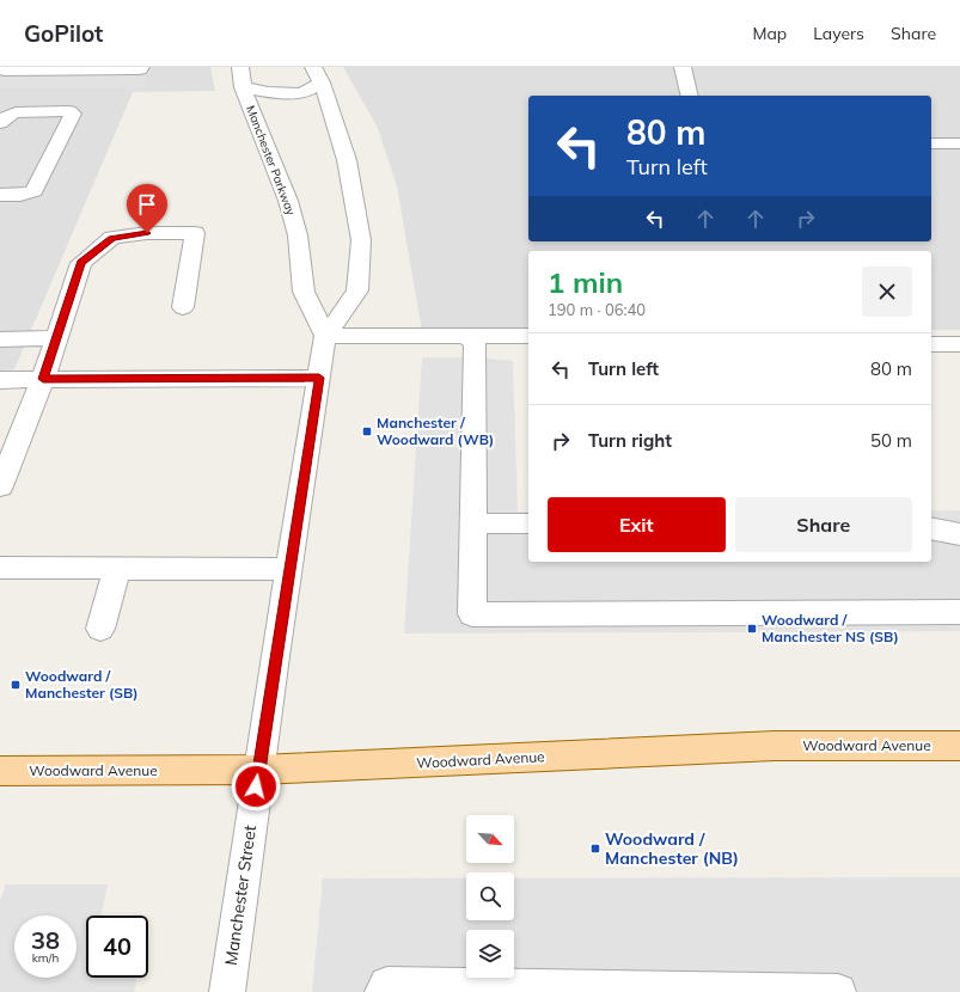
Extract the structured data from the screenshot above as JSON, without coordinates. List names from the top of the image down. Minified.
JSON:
{"streets":{"main road":["Woodward Avenue"],"street":["Manchester Parkway","Manchester Street"]},"crossings":[["Woodward Avenue","Manchester Street"]],"places":{"transit":["Manchester / Woodward (WB)","Woodward / Manchester NS (SB)","Woodward / Manchester (SB)","Woodward / Manchester (NB)"]},"north":"bottom right","page":{"header":"GoPilot","nav":["Map","Layers","Share"],"turn":["80 m","Turn left"],"heading":["1 min","190 m · 06:40"],"list":[{"name":"Turn left","value":"80 m"},{"name":"Turn right","value":"50 m"}],"buttons":["Exit","Share"],"speed":"38 km/h","limit":"40"}}
